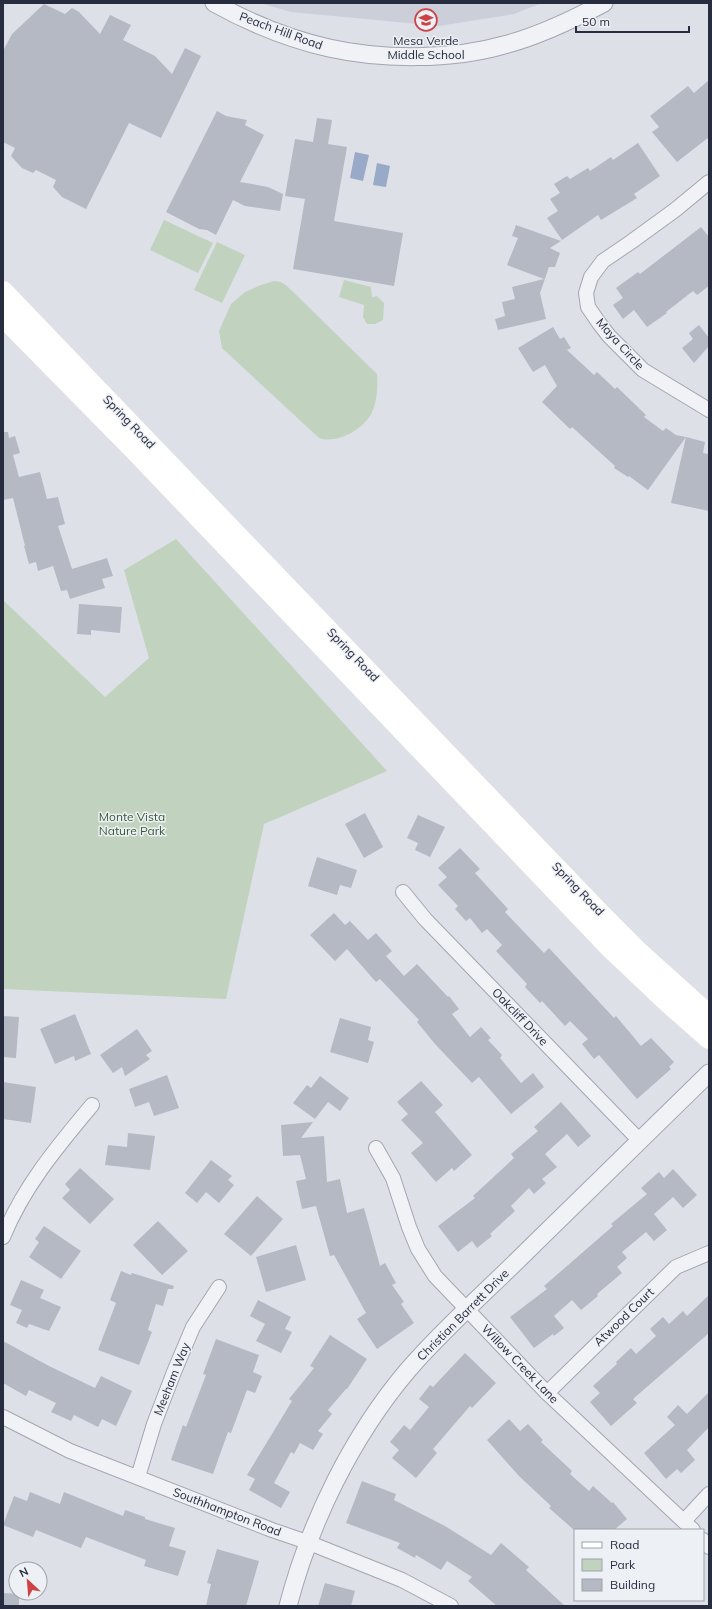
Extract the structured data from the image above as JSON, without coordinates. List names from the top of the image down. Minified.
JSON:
{"streets":{"main road":["Spring Road"],"street":["Peach Hill Road","Maya Circle","Oakcliff Drive","Christian Barrett Drive","Atwood Court","Willow Creek Lane","Meeham Way","Southhampton Road"]},"crossings":[["Oakcliff Drive","Christian Barrett Drive"],["Christian Barrett Drive","Willow Creek Lane"],["Christian Barrett Drive","Southhampton Road"],["Atwood Court","Willow Creek Lane"],["Meeham Way","Southhampton Road"]],"parks":["Monte Vista Nature Park"],"places":{"school or university":["Mesa Verde Middle School"]},"legend":["Road","Park","Building"],"scale_bar":"50 m","north":"top left"}
